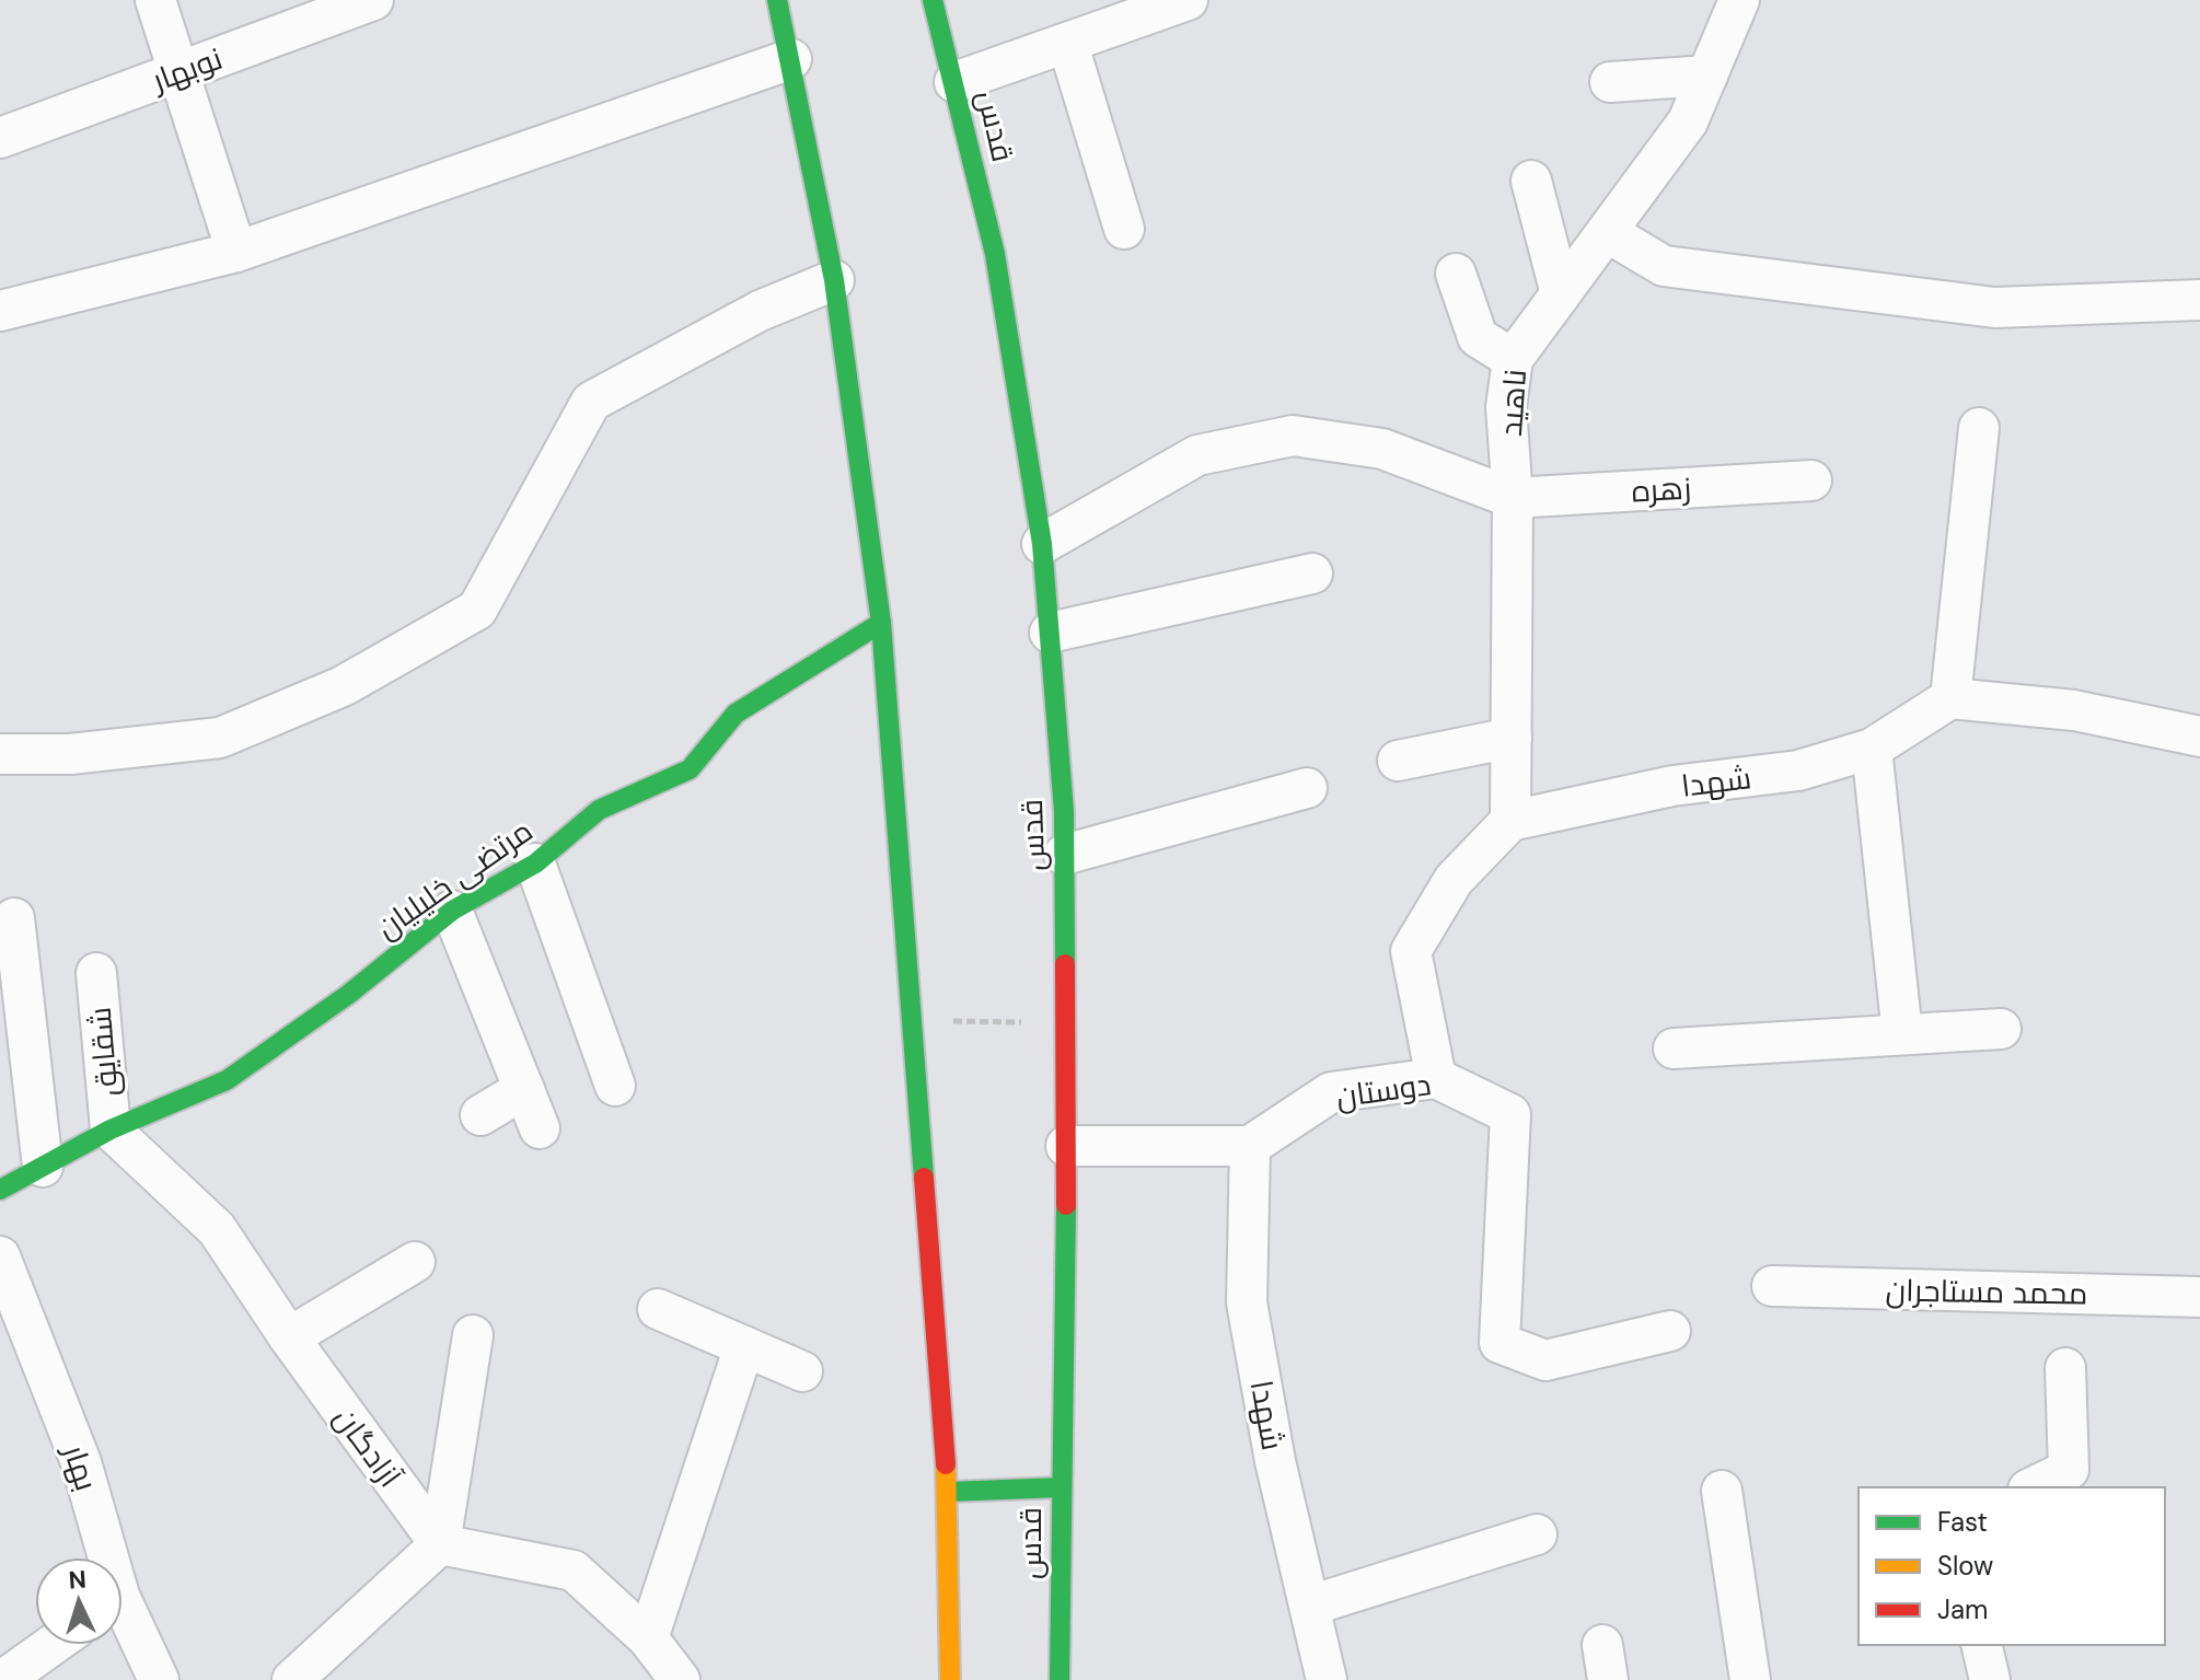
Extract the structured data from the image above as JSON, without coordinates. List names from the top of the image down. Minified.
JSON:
{"streets":{"main road":["قدس","مرتضی خلیلیان"],"street":["نوبهار","ناهید","زهره","شهدا","شقایق","دوستان","محمد مستاجران","آزادگان","بهار"]},"crossings":[["ناهید","زهره"],["ناهید","شهدا"],["شهدا","دوستان"],["مرتضی خلیلیان","شقایق"],["مرتضی خلیلیان","آزادگان"],["شقایق","آزادگان"]],"legend":["Fast","Slow","Jam"],"north":"top"}
